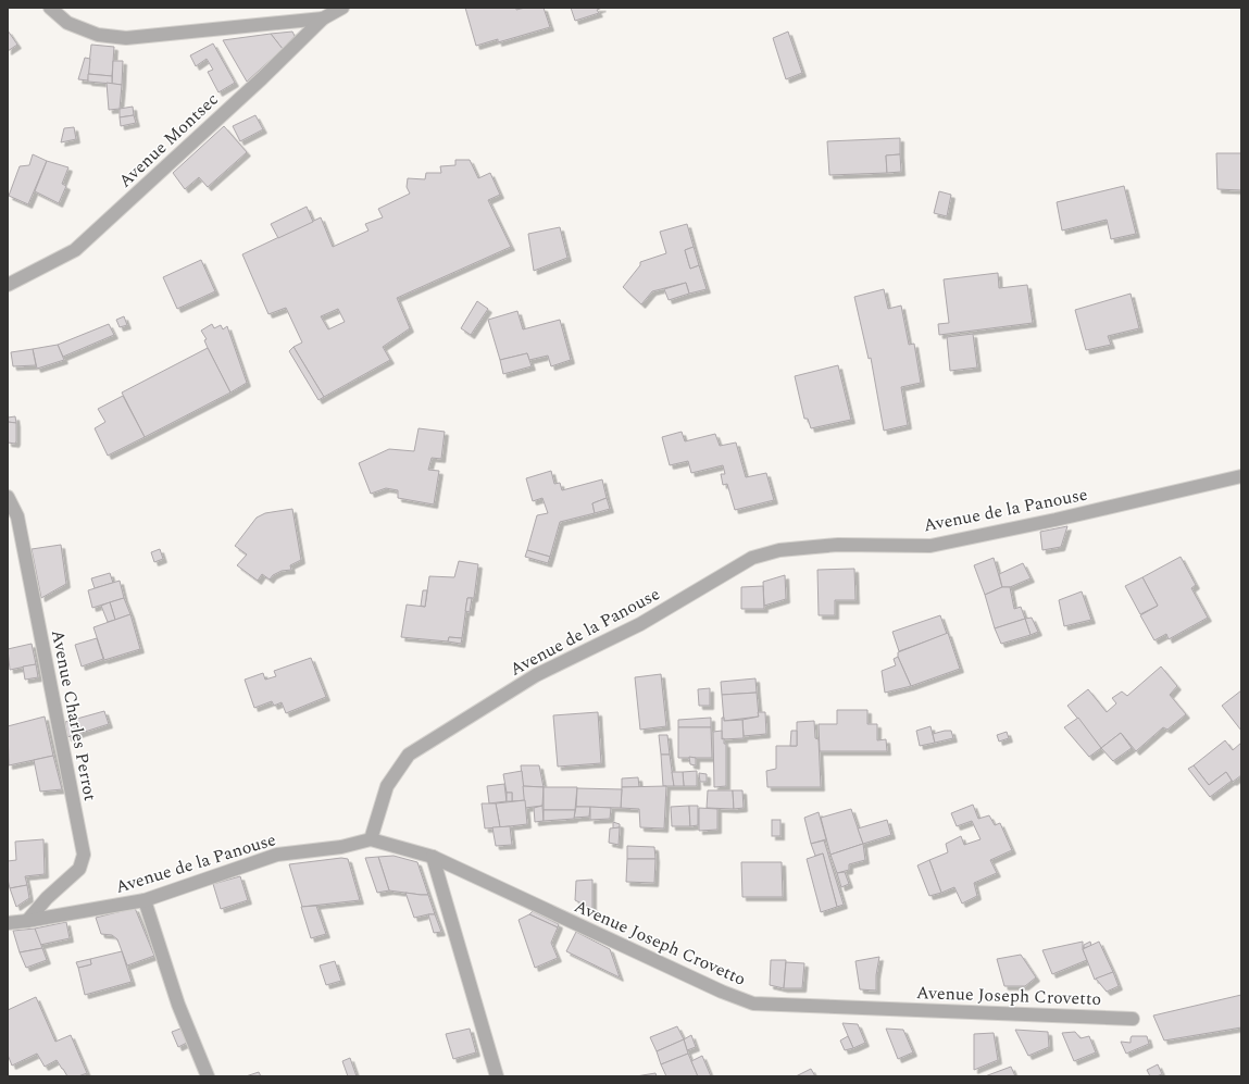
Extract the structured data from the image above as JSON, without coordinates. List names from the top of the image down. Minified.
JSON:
{"streets":{"street":["Avenue Montsec","Avenue de la Panouse","Avenue Charles Perrot","Avenue Joseph Crovetto"]},"crossings":[["Avenue de la Panouse","Avenue Charles Perrot"],["Avenue de la Panouse","Avenue Joseph Crovetto"]]}
